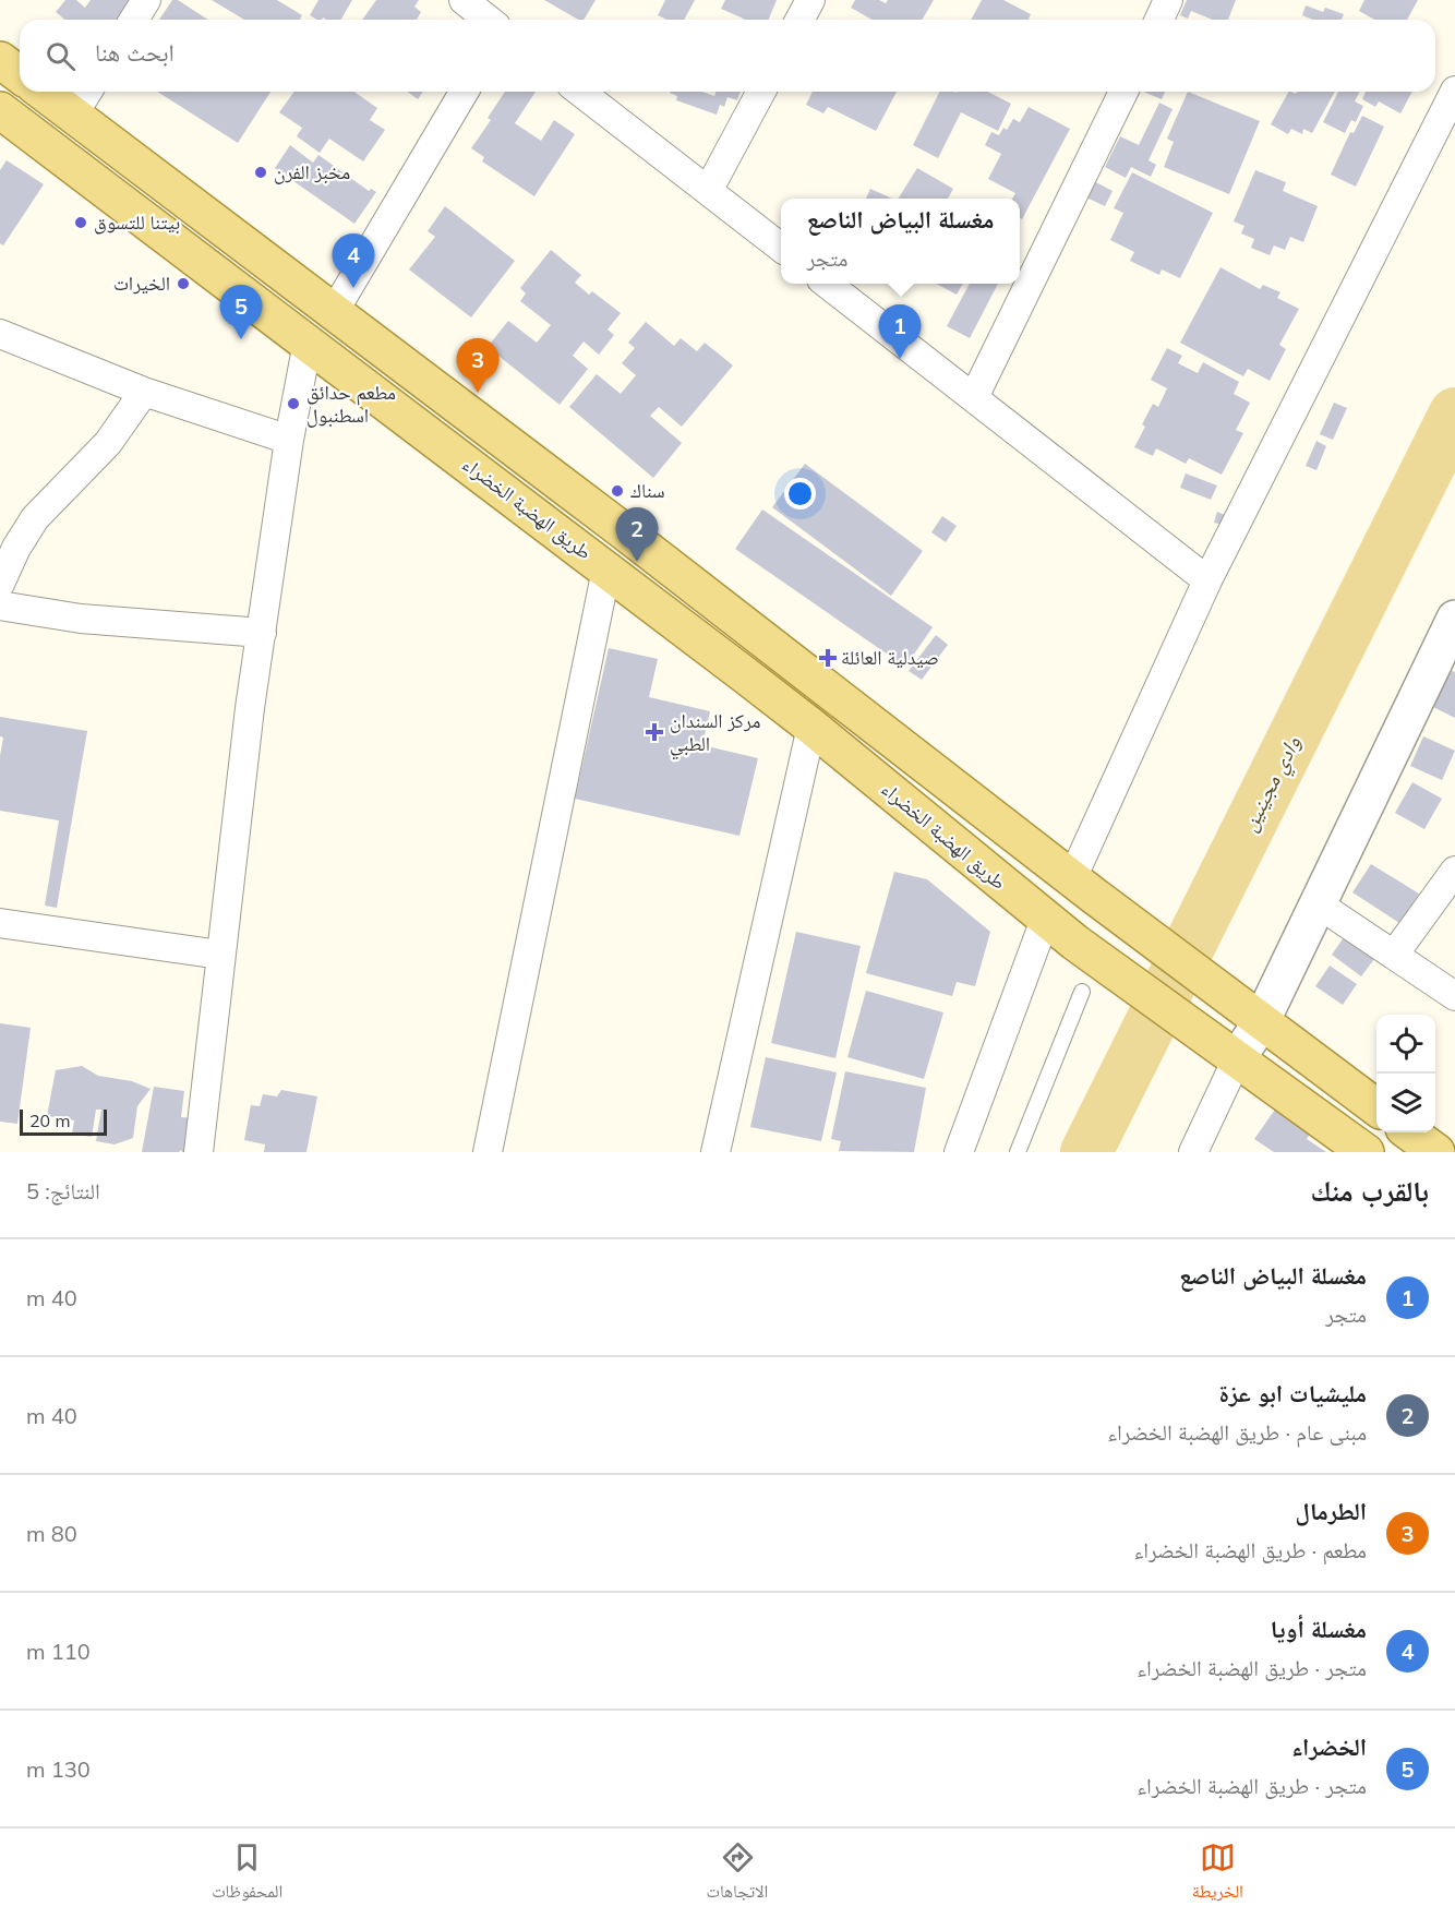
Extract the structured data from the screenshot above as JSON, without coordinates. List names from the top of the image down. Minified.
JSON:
{"streets":{"main road":["طريق الهضبة الخضراء"]},"water":["وادي مجينين"],"places":{"other":["مخبز الفرن","بيتنا للتسوق","الخيرات","مطعم حدائق اسطنبول","سناك"],"health":["صيدلية العائلة","مركز السندان الطبي"]},"scale_bar":"20 m","page":{"search":"ابحث هنا","popup":["مغسلة البياض الناصع","متجر"],"pins":["4","5","1","3","2"],"scale":"20 m","heading":["بالقرب منك","النتائج: 5"],"list":[{"mark":"1","name":"مغسلة البياض الناصع","note":"متجر","value":"40 m"},{"mark":"2","name":"مليشيات ابو عزة","note":"مبنى عام · طريق الهضبة الخضراء","value":"40 m"},{"mark":"3","name":"الطرمال","note":"مطعم · طريق الهضبة الخضراء","value":"80 m"},{"mark":"4","name":"مغسلة أويا","note":"متجر · طريق الهضبة الخضراء","value":"110 m"},{"mark":"5","name":"الخضراء","note":"متجر · طريق الهضبة الخضراء","value":"130 m"}],"nav":["الخريطة","الاتجاهات","المحفوظات"]}}
